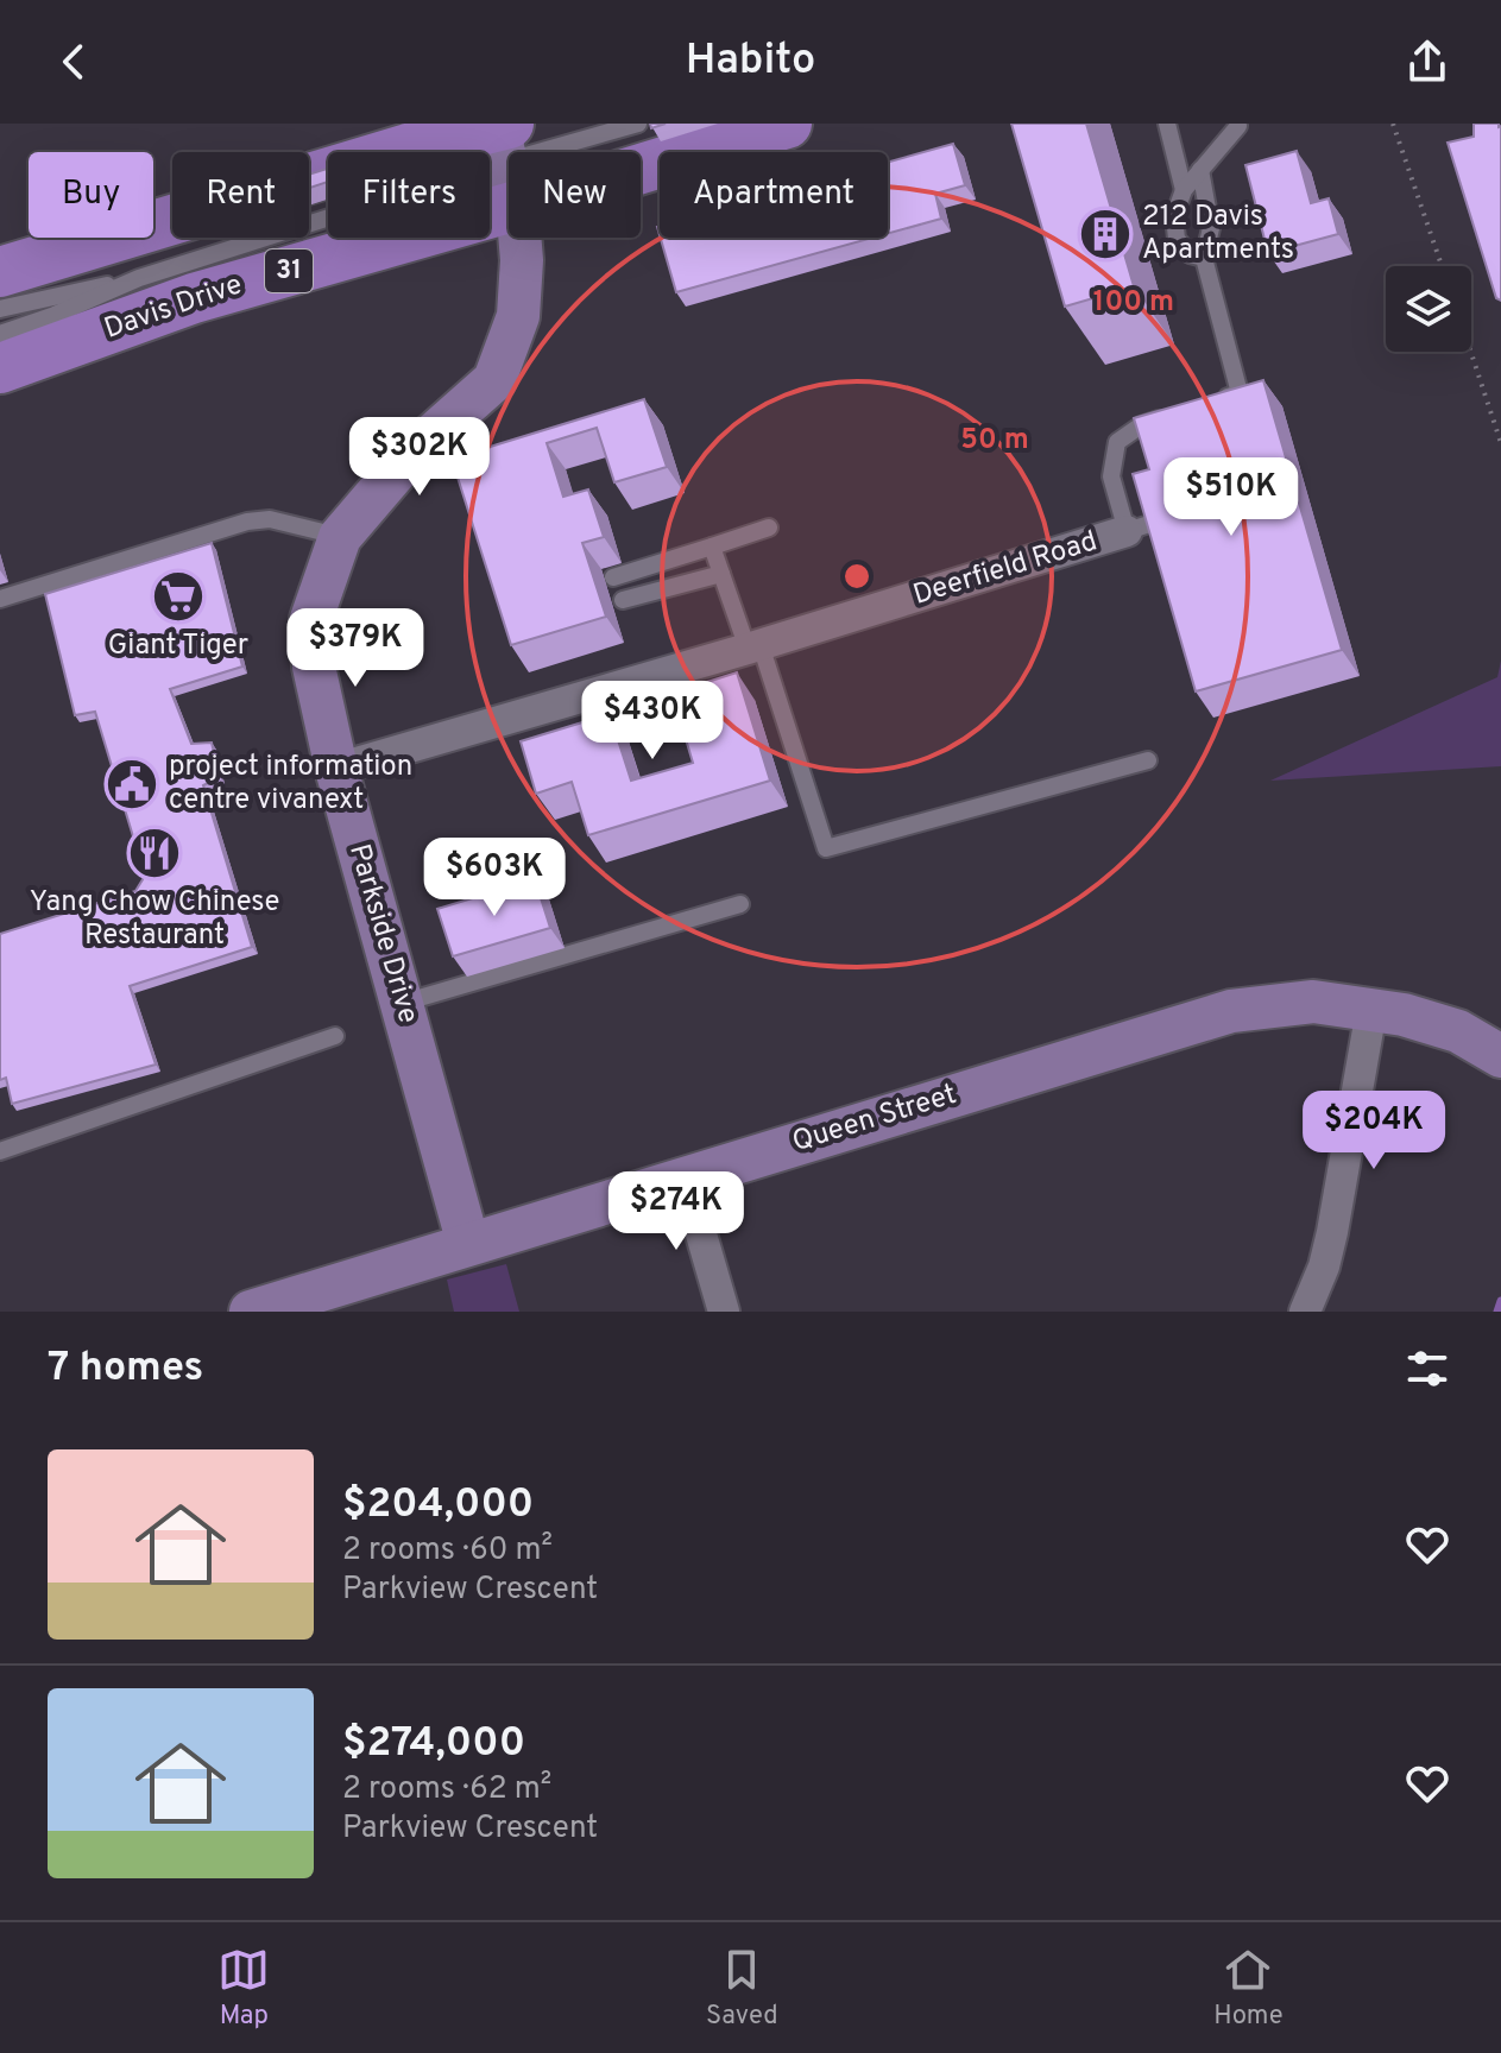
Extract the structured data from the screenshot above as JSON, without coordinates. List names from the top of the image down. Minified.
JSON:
{"streets":{"main road":["31","Davis Drive"],"street":["Deerfield Road","Parkside Drive","Queen Street"]},"crossings":[["Davis Drive","Parkside Drive"],["Deerfield Road","Parkside Drive"],["Parkside Drive","Queen Street"]],"places":{"building":["212 Davis Apartments"],"supermarket":["Giant Tiger"],"public building":["project information centre vivanext"],"restaurant":["Yang Chow Chinese Restaurant"]},"page":{"header":"Habito","chip":["Buy","Rent","Filters","New","Apartment"],"price":["$302K","$510K","$379K","$430K","$603K","$204K","$274K"],"heading":"7 homes","list":[{"name":"$204,000","note":"2 rooms · 60 m² · Parkview Crescent"},{"name":"$274,000","note":"2 rooms · 62 m² · Parkview Crescent"}],"tabs":["Map","Saved","Home"]},"rings":["100 m","50 m"]}
